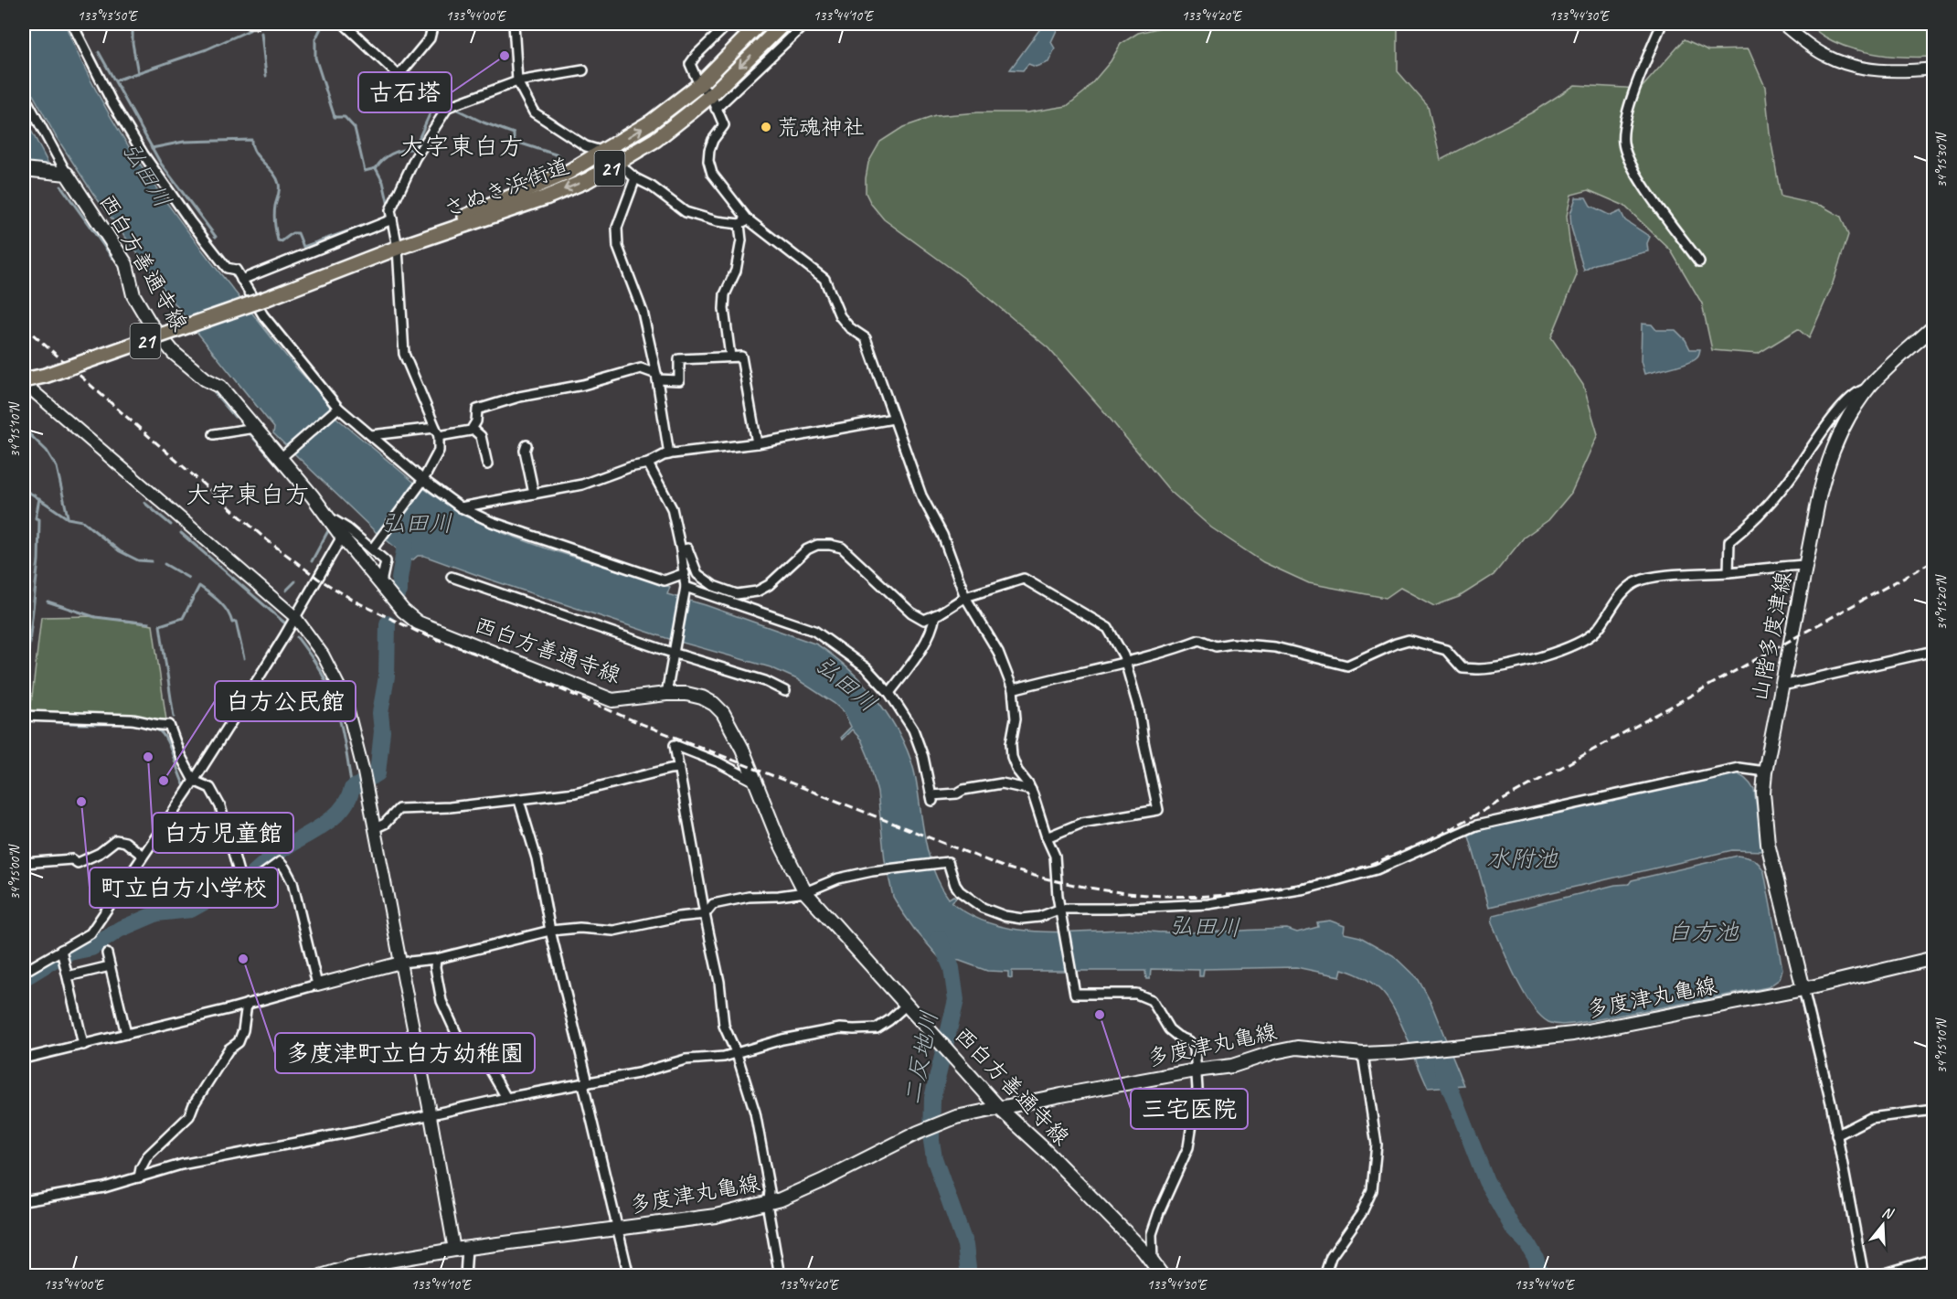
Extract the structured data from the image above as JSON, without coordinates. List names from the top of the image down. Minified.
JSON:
{"streets":{"main road":["21","さぬき浜街道","西白方善通寺線","山階多度津線","多度津丸亀線"]},"crossings":[["21","さぬき浜街道"],["西白方善通寺線","多度津丸亀線"],["山階多度津線","多度津丸亀線"]],"districts":["大字東白方","大字東白方"],"water":["弘田川","水附池","白方池","二反地川"],"places":["古石塔","荒魂神社","白方児童館","白方公民館","町立白方小学校","多度津町立白方幼稚園","三宅医院"],"north":"top","coordinates":["133°43'50\"E","133°44'00\"E","133°44'10\"E","133°44'20\"E","133°44'30\"E","34°15'30\"N","34°15'10\"N","34°15'20\"N","34°15'00\"N","133°44'40\"E"]}
